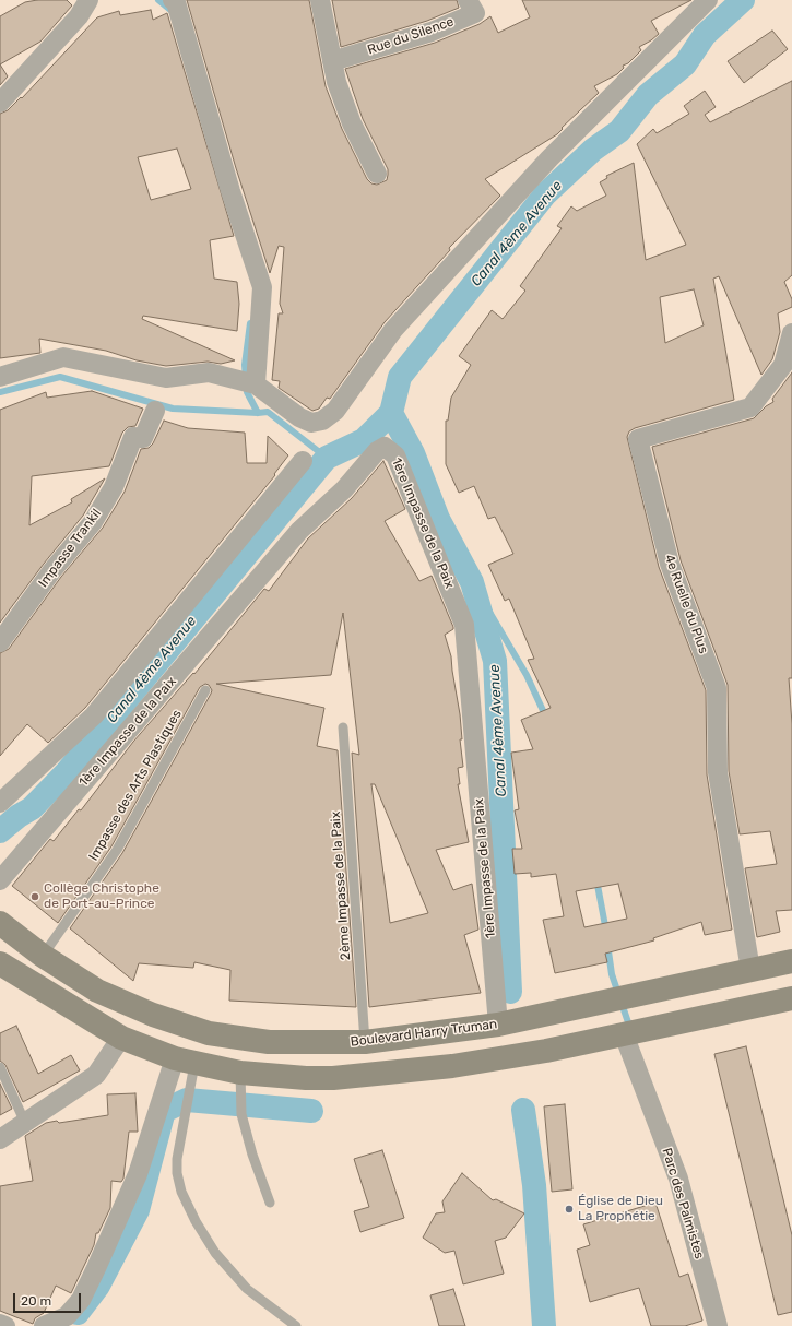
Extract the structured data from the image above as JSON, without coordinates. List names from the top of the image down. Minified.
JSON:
{"streets":{"main road":["Boulevard Harry Truman"],"street":["Rue du Silence","1ère Impasse de la Paix","Impasse Trankil","4e Ruelle du Plus","Parc des Palmistes"],"lane":["Impasse des Arts Plastiques","2ème Impasse de la Paix"]},"crossings":[["1ère Impasse de la Paix","Boulevard Harry Truman"],["4e Ruelle du Plus","Boulevard Harry Truman"],["Impasse des Arts Plastiques","Boulevard Harry Truman"],["2ème Impasse de la Paix","Boulevard Harry Truman"]],"water":["Canal 4ème Avenue"],"places":["Collège Christophe de Port-au-Prince","Église de Dieu La Prophétie"],"scale_bar":"20 m"}
